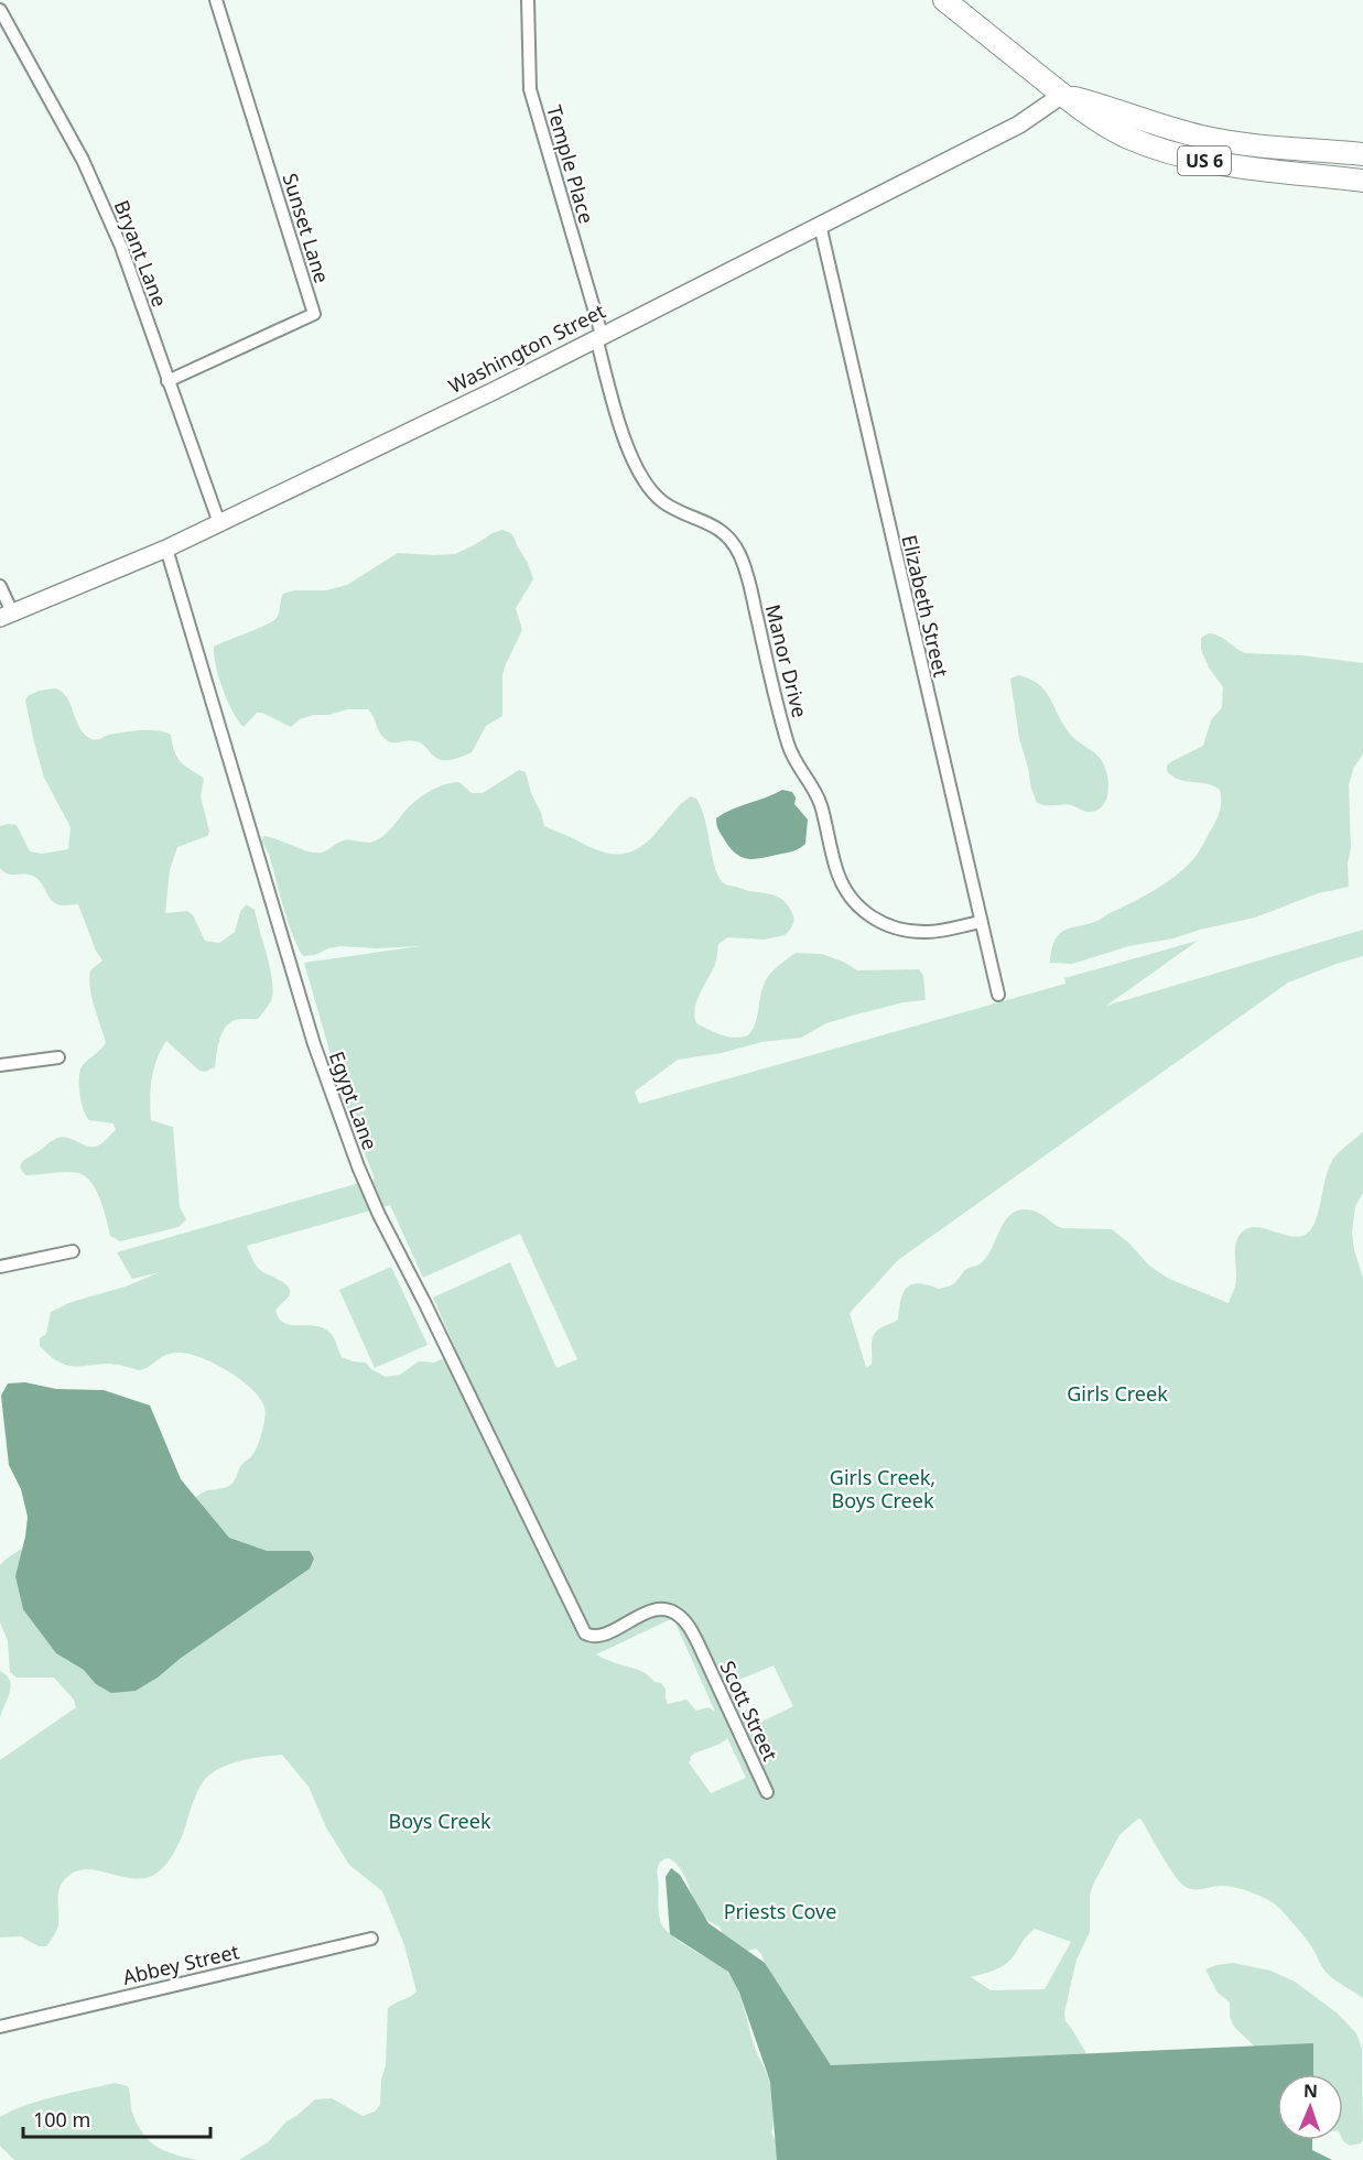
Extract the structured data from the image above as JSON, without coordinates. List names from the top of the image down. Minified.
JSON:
{"streets":{"highway":["US 6"],"main road":["Washington Street"],"street":["Temple Place","Sunset Lane","Bryant Lane","Elizabeth Street","Manor Drive","Egypt Lane","Scott Street","Abbey Street"]},"crossings":[["US 6","Washington Street"],["Temple Place","Washington Street"],["Temple Place","Manor Drive"],["Sunset Lane","Bryant Lane"],["Bryant Lane","Washington Street"],["Washington Street","Elizabeth Street"],["Washington Street","Manor Drive"],["Washington Street","Egypt Lane"],["Elizabeth Street","Manor Drive"],["Egypt Lane","Scott Street"]],"parks":["Girls Creek","Girls Creek, Boys Creek","Boys Creek","Priests Cove"],"scale_bar":"100 m","north":"top"}
